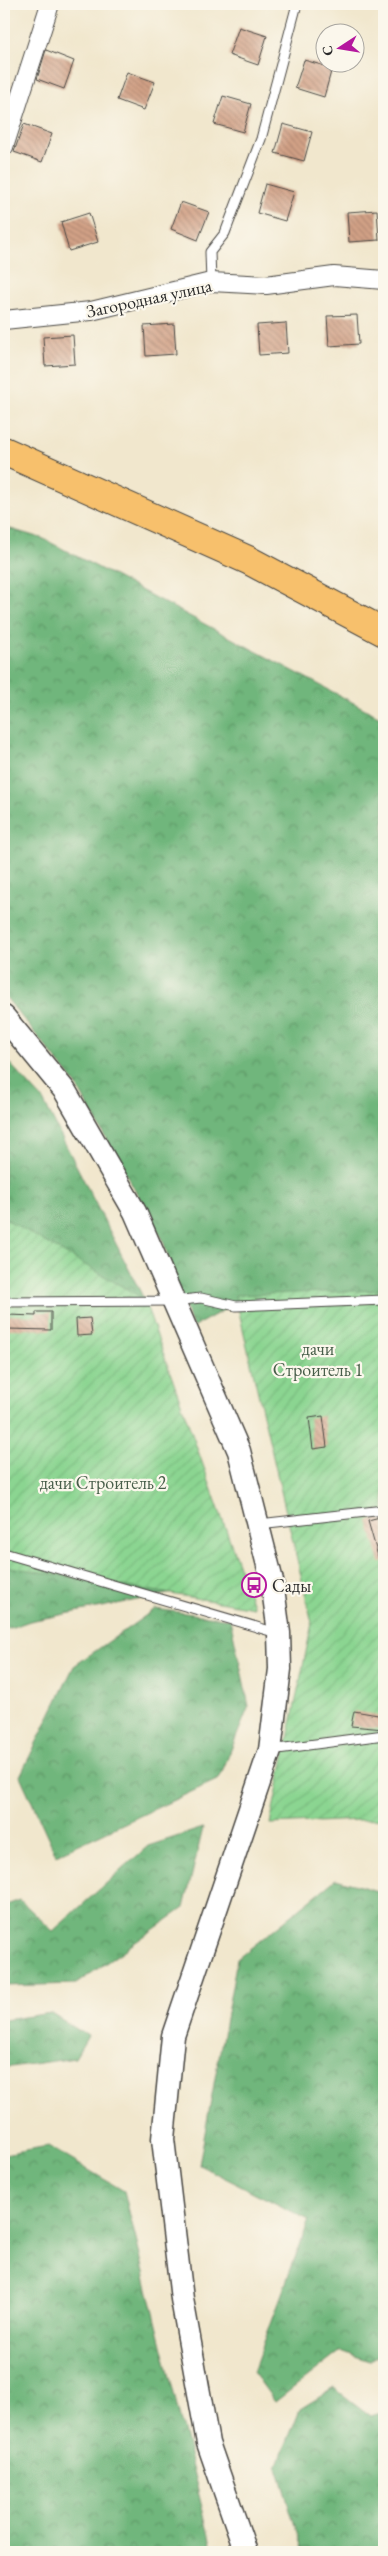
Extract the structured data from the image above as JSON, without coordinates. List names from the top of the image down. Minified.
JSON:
{"streets":{"street":["Загородная улица"]},"parks":["дачи Строитель 1","дачи Строитель 2"],"places":{"bus stop":["Сады"]},"north":"left"}
